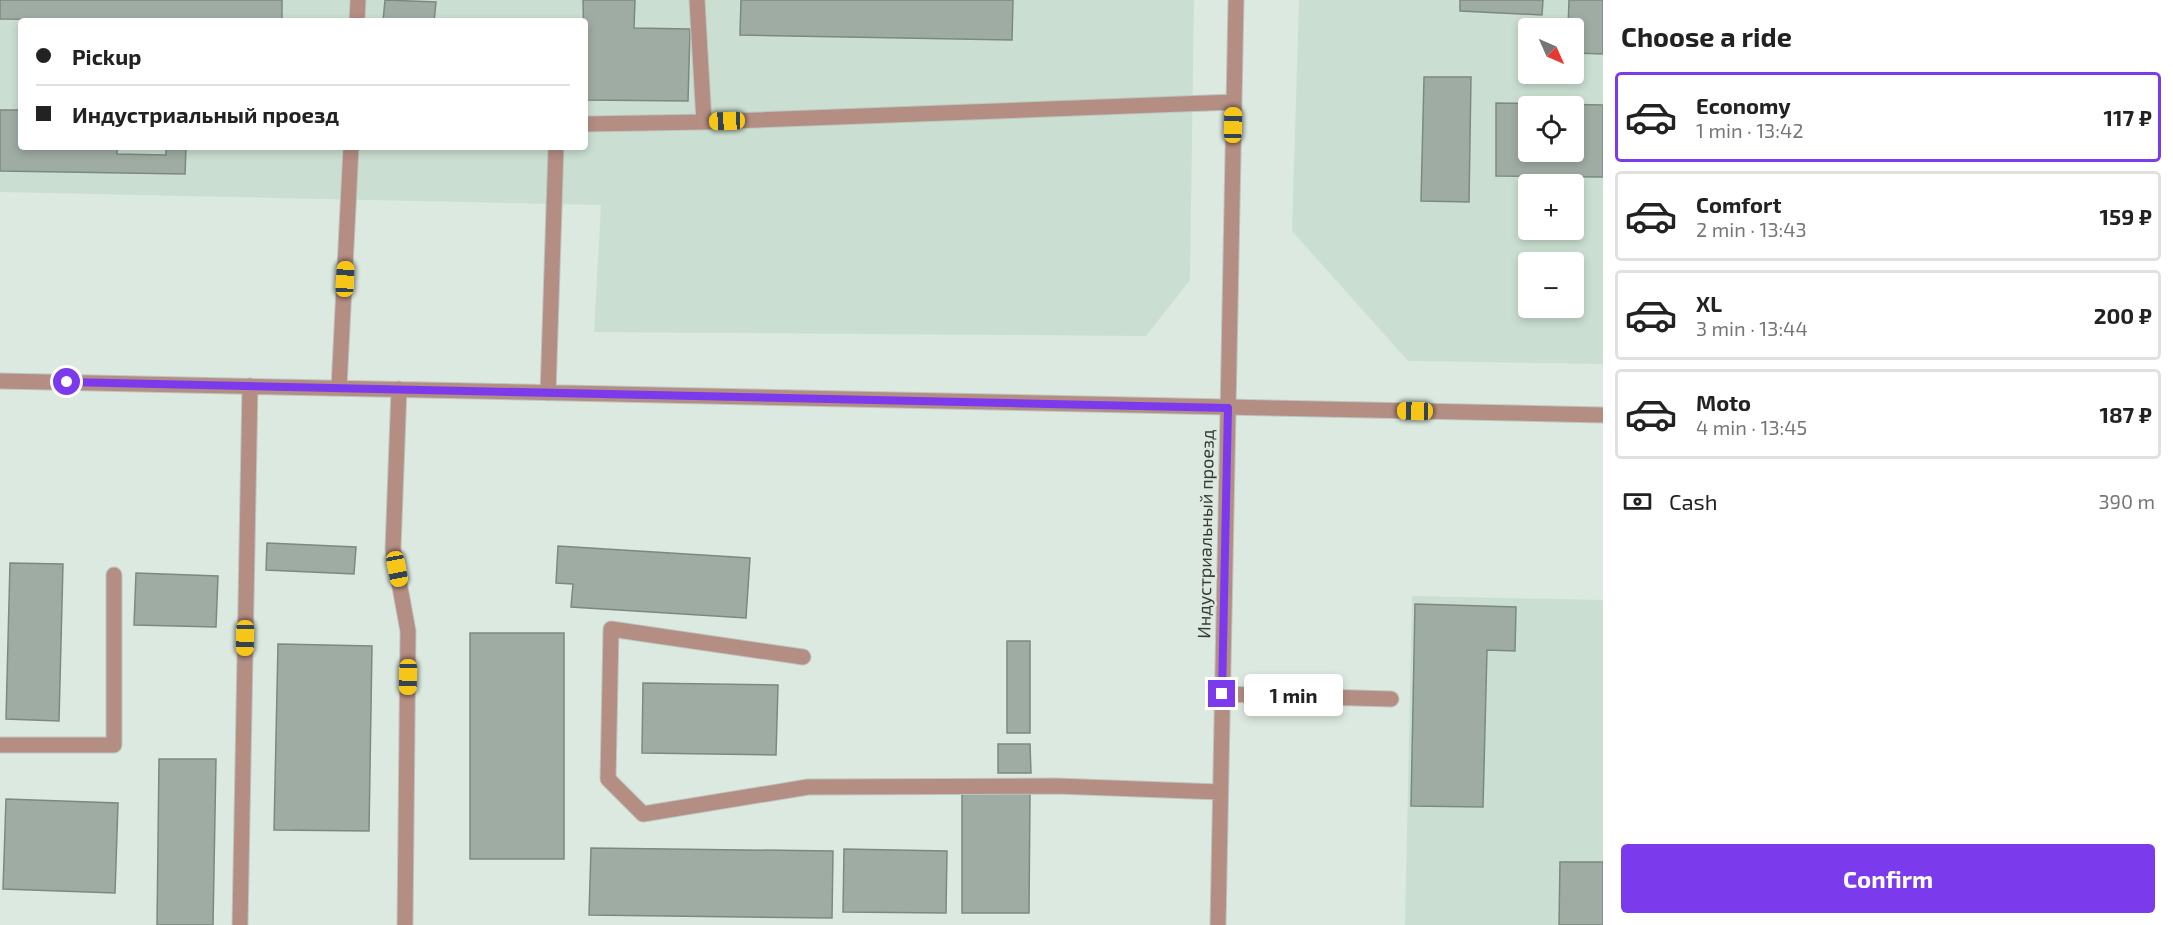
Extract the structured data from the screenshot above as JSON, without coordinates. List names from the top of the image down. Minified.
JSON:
{"streets":{"street":["Индустриальный проезд"]},"north":"bottom right","page":{"heading":"Choose a ride","map_buttons":["+","−"],"banner":["Pickup","Индустриальный проезд"],"list":[{"name":"Economy","note":"1 min · 13:42","value":"117 ₽"},{"name":"Comfort","note":"2 min · 13:43","value":"159 ₽"},{"name":"XL","note":"3 min · 13:44","value":"200 ₽"},{"name":"Moto","note":"4 min · 13:45","value":"187 ₽"}],"pay":["Cash","390 m"],"bubble":"1 min","buttons":"Confirm"}}
